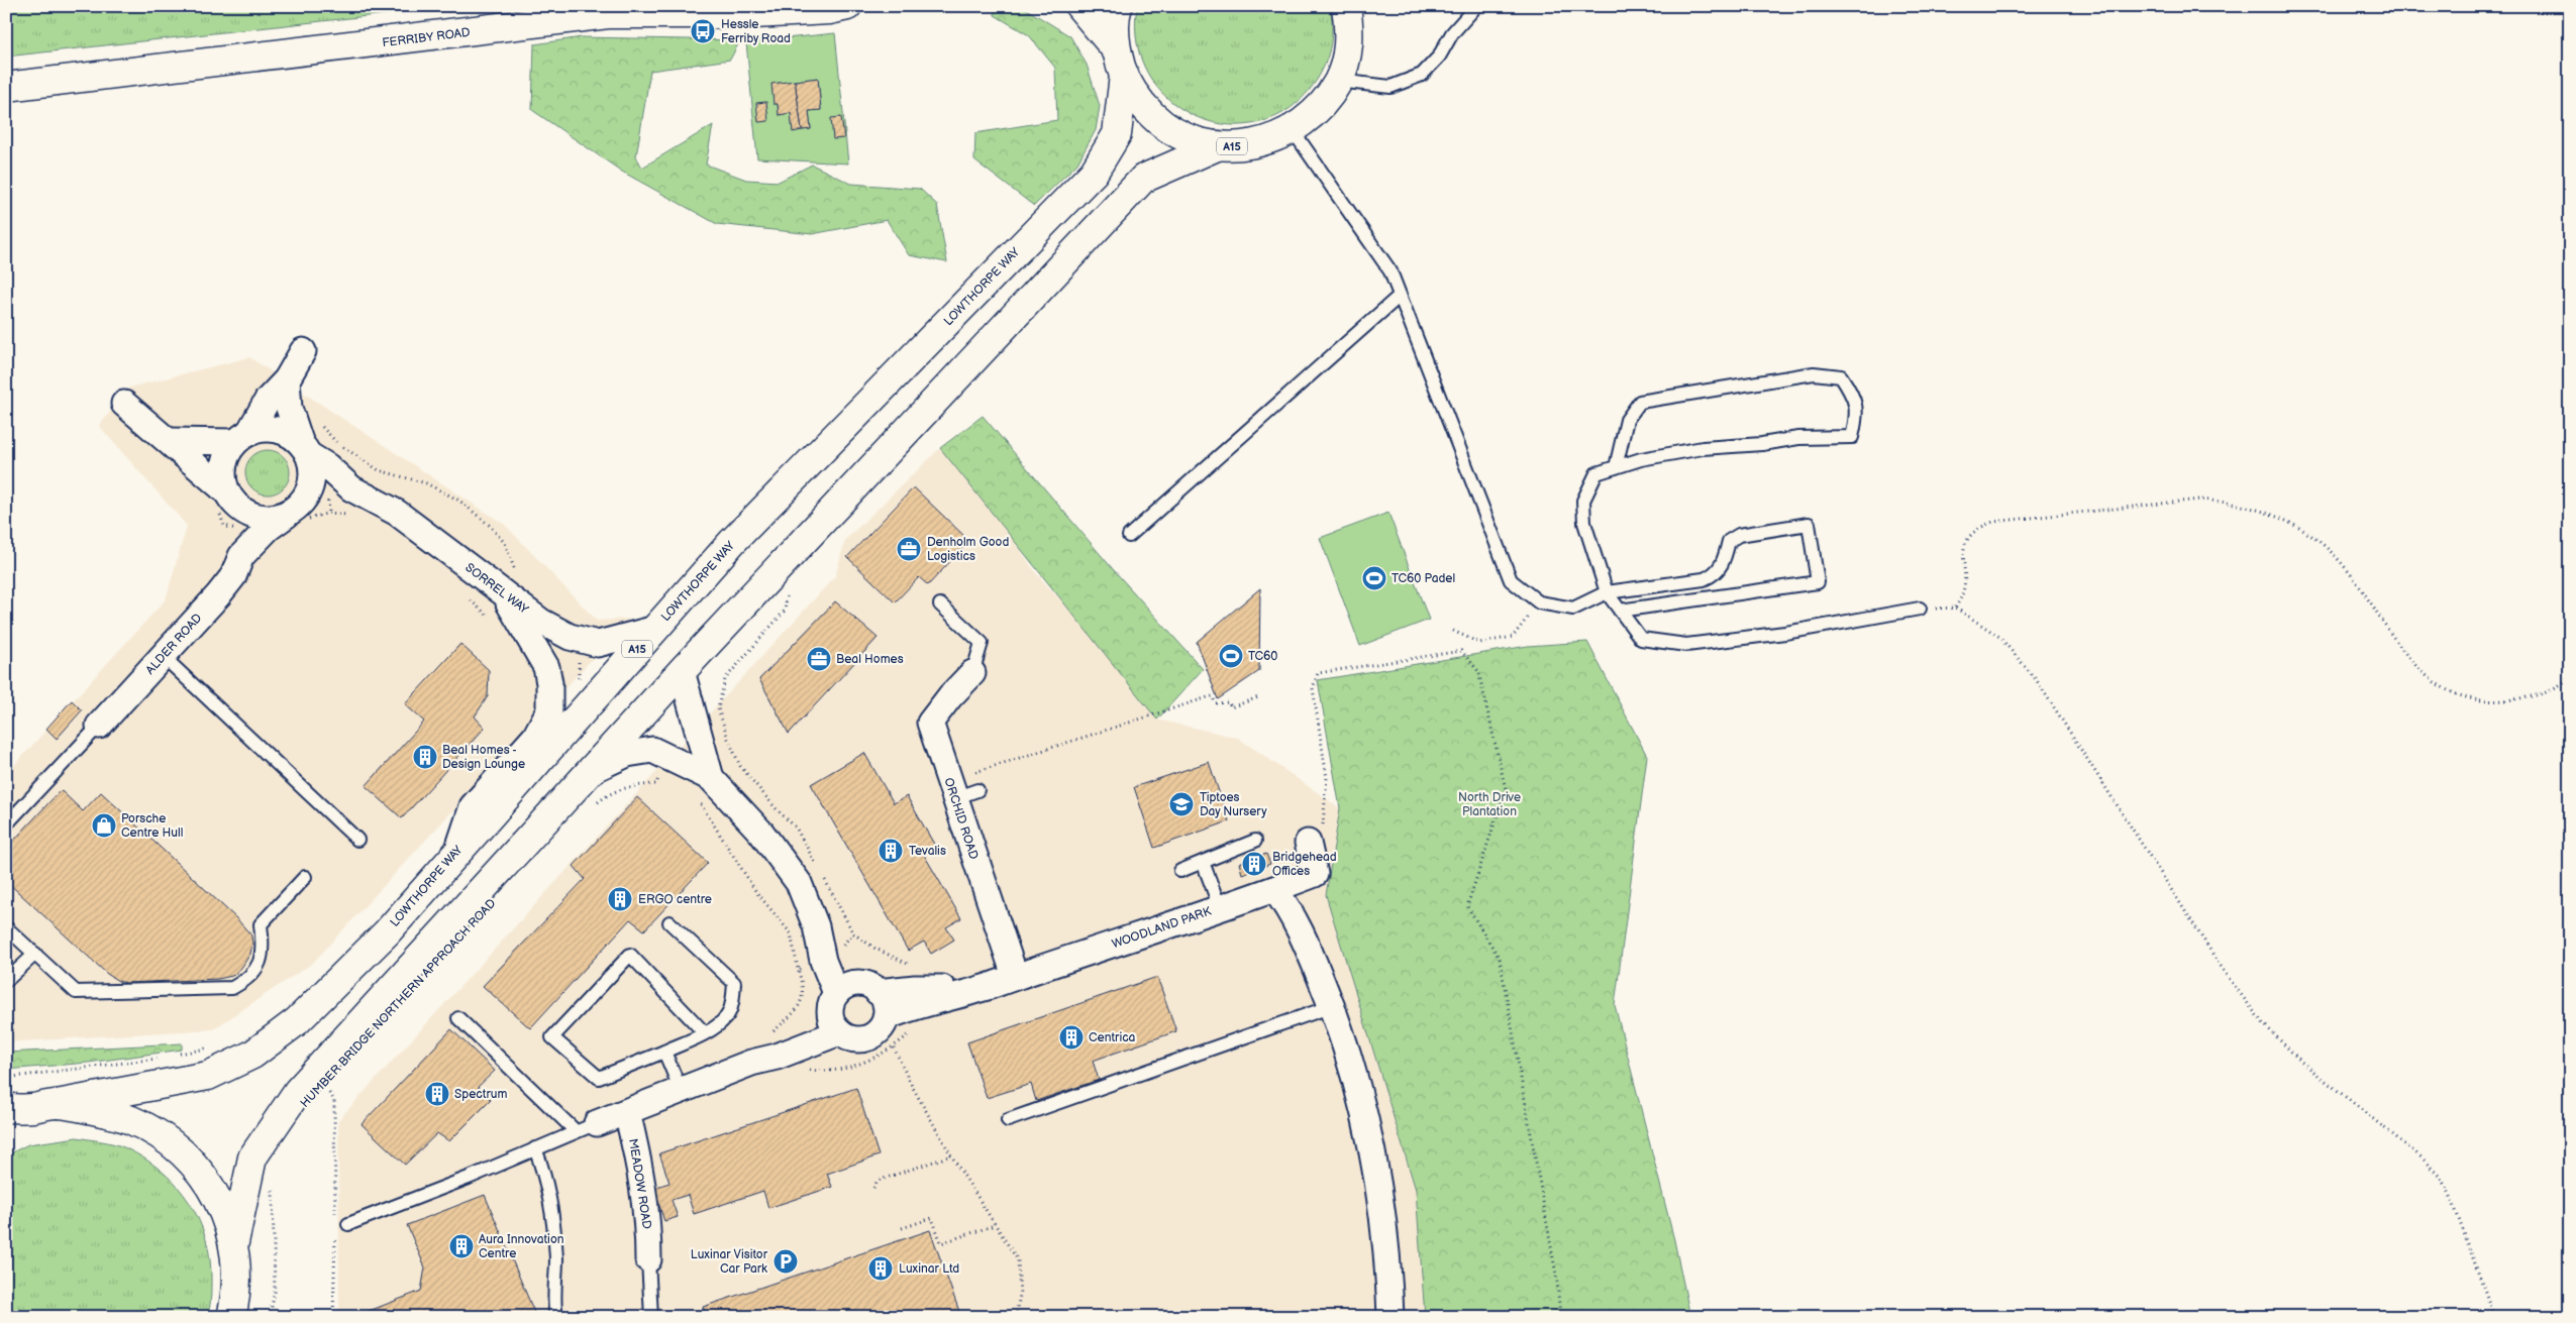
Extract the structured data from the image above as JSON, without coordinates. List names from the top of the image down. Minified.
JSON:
{"streets":{"main road":["FERRIBY ROAD","A15","LOWTHORPE WAY"],"street":["SORREL WAY","ALDER ROAD","ORCHID ROAD","WOODLAND PARK","MEADOW ROAD"],"path":["HUMBER BRIDGE NORTHERN APPROACH ROAD"]},"crossings":[["A15","LOWTHORPE WAY"],["LOWTHORPE WAY","SORREL WAY"],["ORCHID ROAD","WOODLAND PARK"]],"parks":["North Drive Plantation"],"places":{"bus stop":["Hessle Ferriby Road"],"office":["Denholm Good Logistics","Beal Homes"],"sports":["TC60 Padel","TC60"],"building":["Beal Homes - Design Lounge","Tevalis","Bridgehead Offices","ERGO centre","Centrica","Spectrum","Aura Innovation Centre","Luxinar Ltd"],"school or university":["Tiptoes Day Nursery"],"shop":["Porsche Centre Hull"],"parking":["Luxinar Visitor Car Park"]}}
